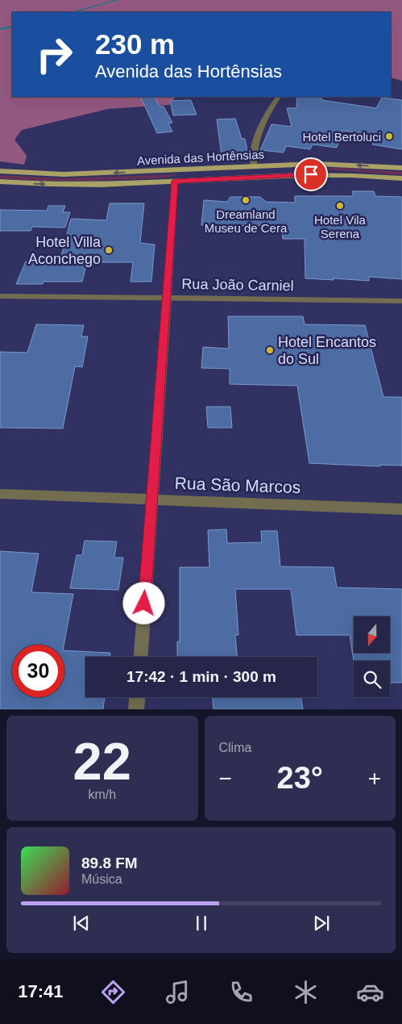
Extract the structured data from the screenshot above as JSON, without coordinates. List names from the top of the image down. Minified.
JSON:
{"streets":{"main road":["Avenida das Hortênsias"],"street":["Rua João Carniel","Rua São Marcos"]},"places":["Hotel Bertoluci","Dreamland Museu de Cera","Hotel Vila Serena","Hotel Villa Aconchego","Hotel Encantos do Sul"],"north":"bottom","page":{"turn":["230 m","Avenida das Hortênsias"],"limit":"30","trip":"17:42 · 1 min · 300 m","tile":[["22","km/h"],"Clima"],"heat":["−","23°","+"],"song":["89.8 FM","Música"],"tabs":"17:41"}}
